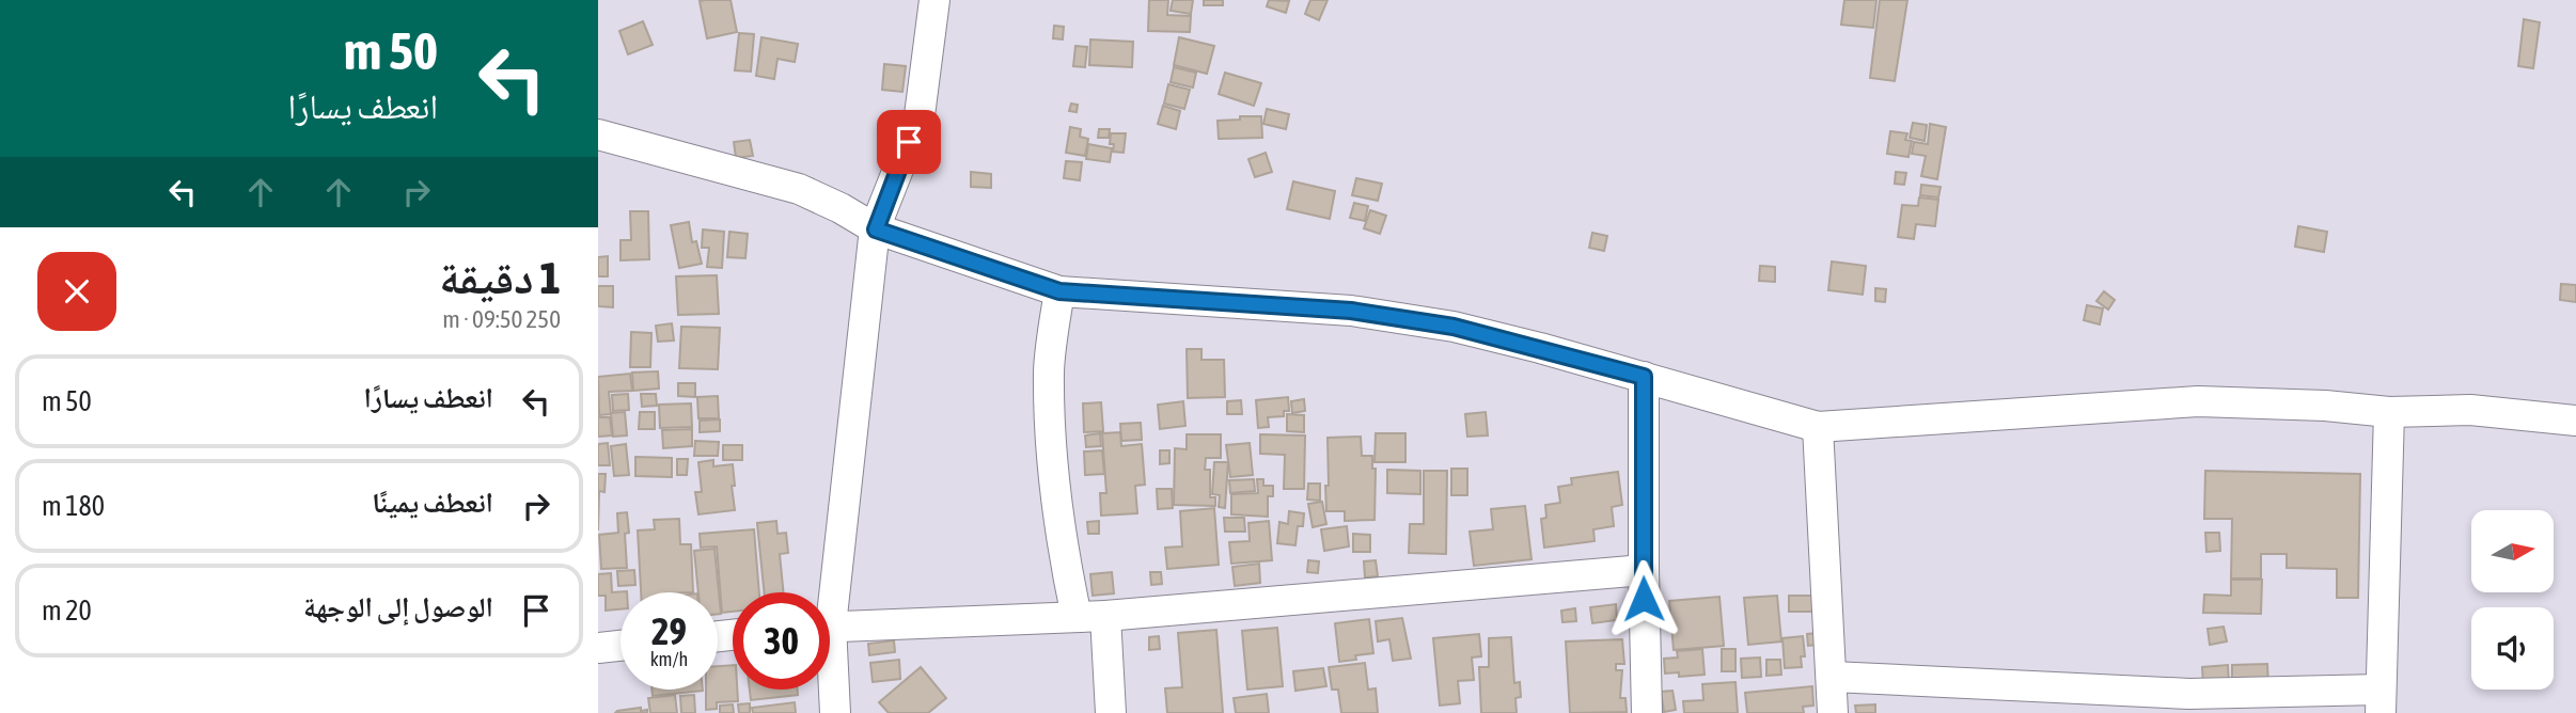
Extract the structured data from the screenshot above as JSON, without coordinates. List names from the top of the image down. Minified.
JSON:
{"north":"right","page":{"turn":["50 m","انعطف يسارًا"],"heading":["1 دقيقة","250 m · 09:50"],"list":[{"name":"انعطف يسارًا","value":"50 m"},{"name":"انعطف يمينًا","value":"180 m"},{"name":"الوصول إلى الوجهة","value":"20 m"}],"speed":"29 km/h","limit":"30"}}
